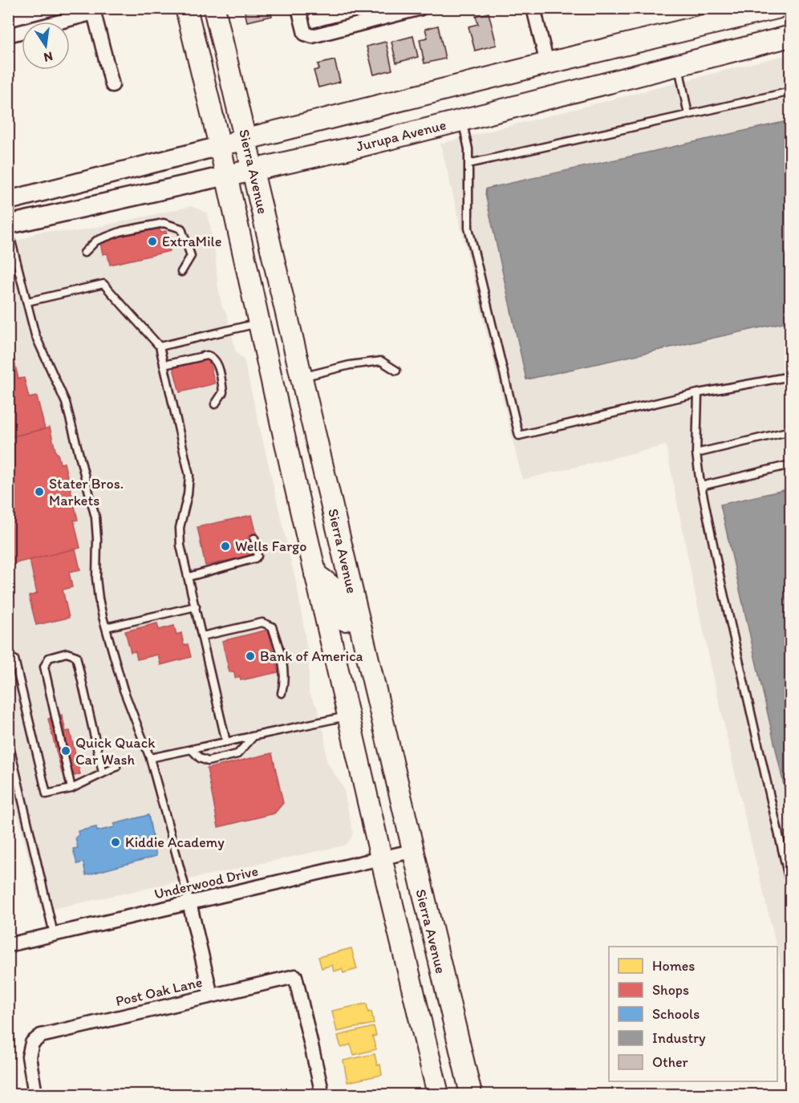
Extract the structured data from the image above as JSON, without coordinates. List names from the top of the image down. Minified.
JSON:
{"streets":{"main road":["Jurupa Avenue","Sierra Avenue"],"street":["Underwood Drive","Post Oak Lane"]},"crossings":[["Jurupa Avenue","Sierra Avenue"],["Sierra Avenue","Underwood Drive"]],"places":["ExtraMile","Stater Bros. Markets","Wells Fargo","Bank of America","Quick Quack Car Wash","Kiddie Academy"],"legend":["Homes","Shops","Schools","Industry","Other"],"north":"bottom"}
